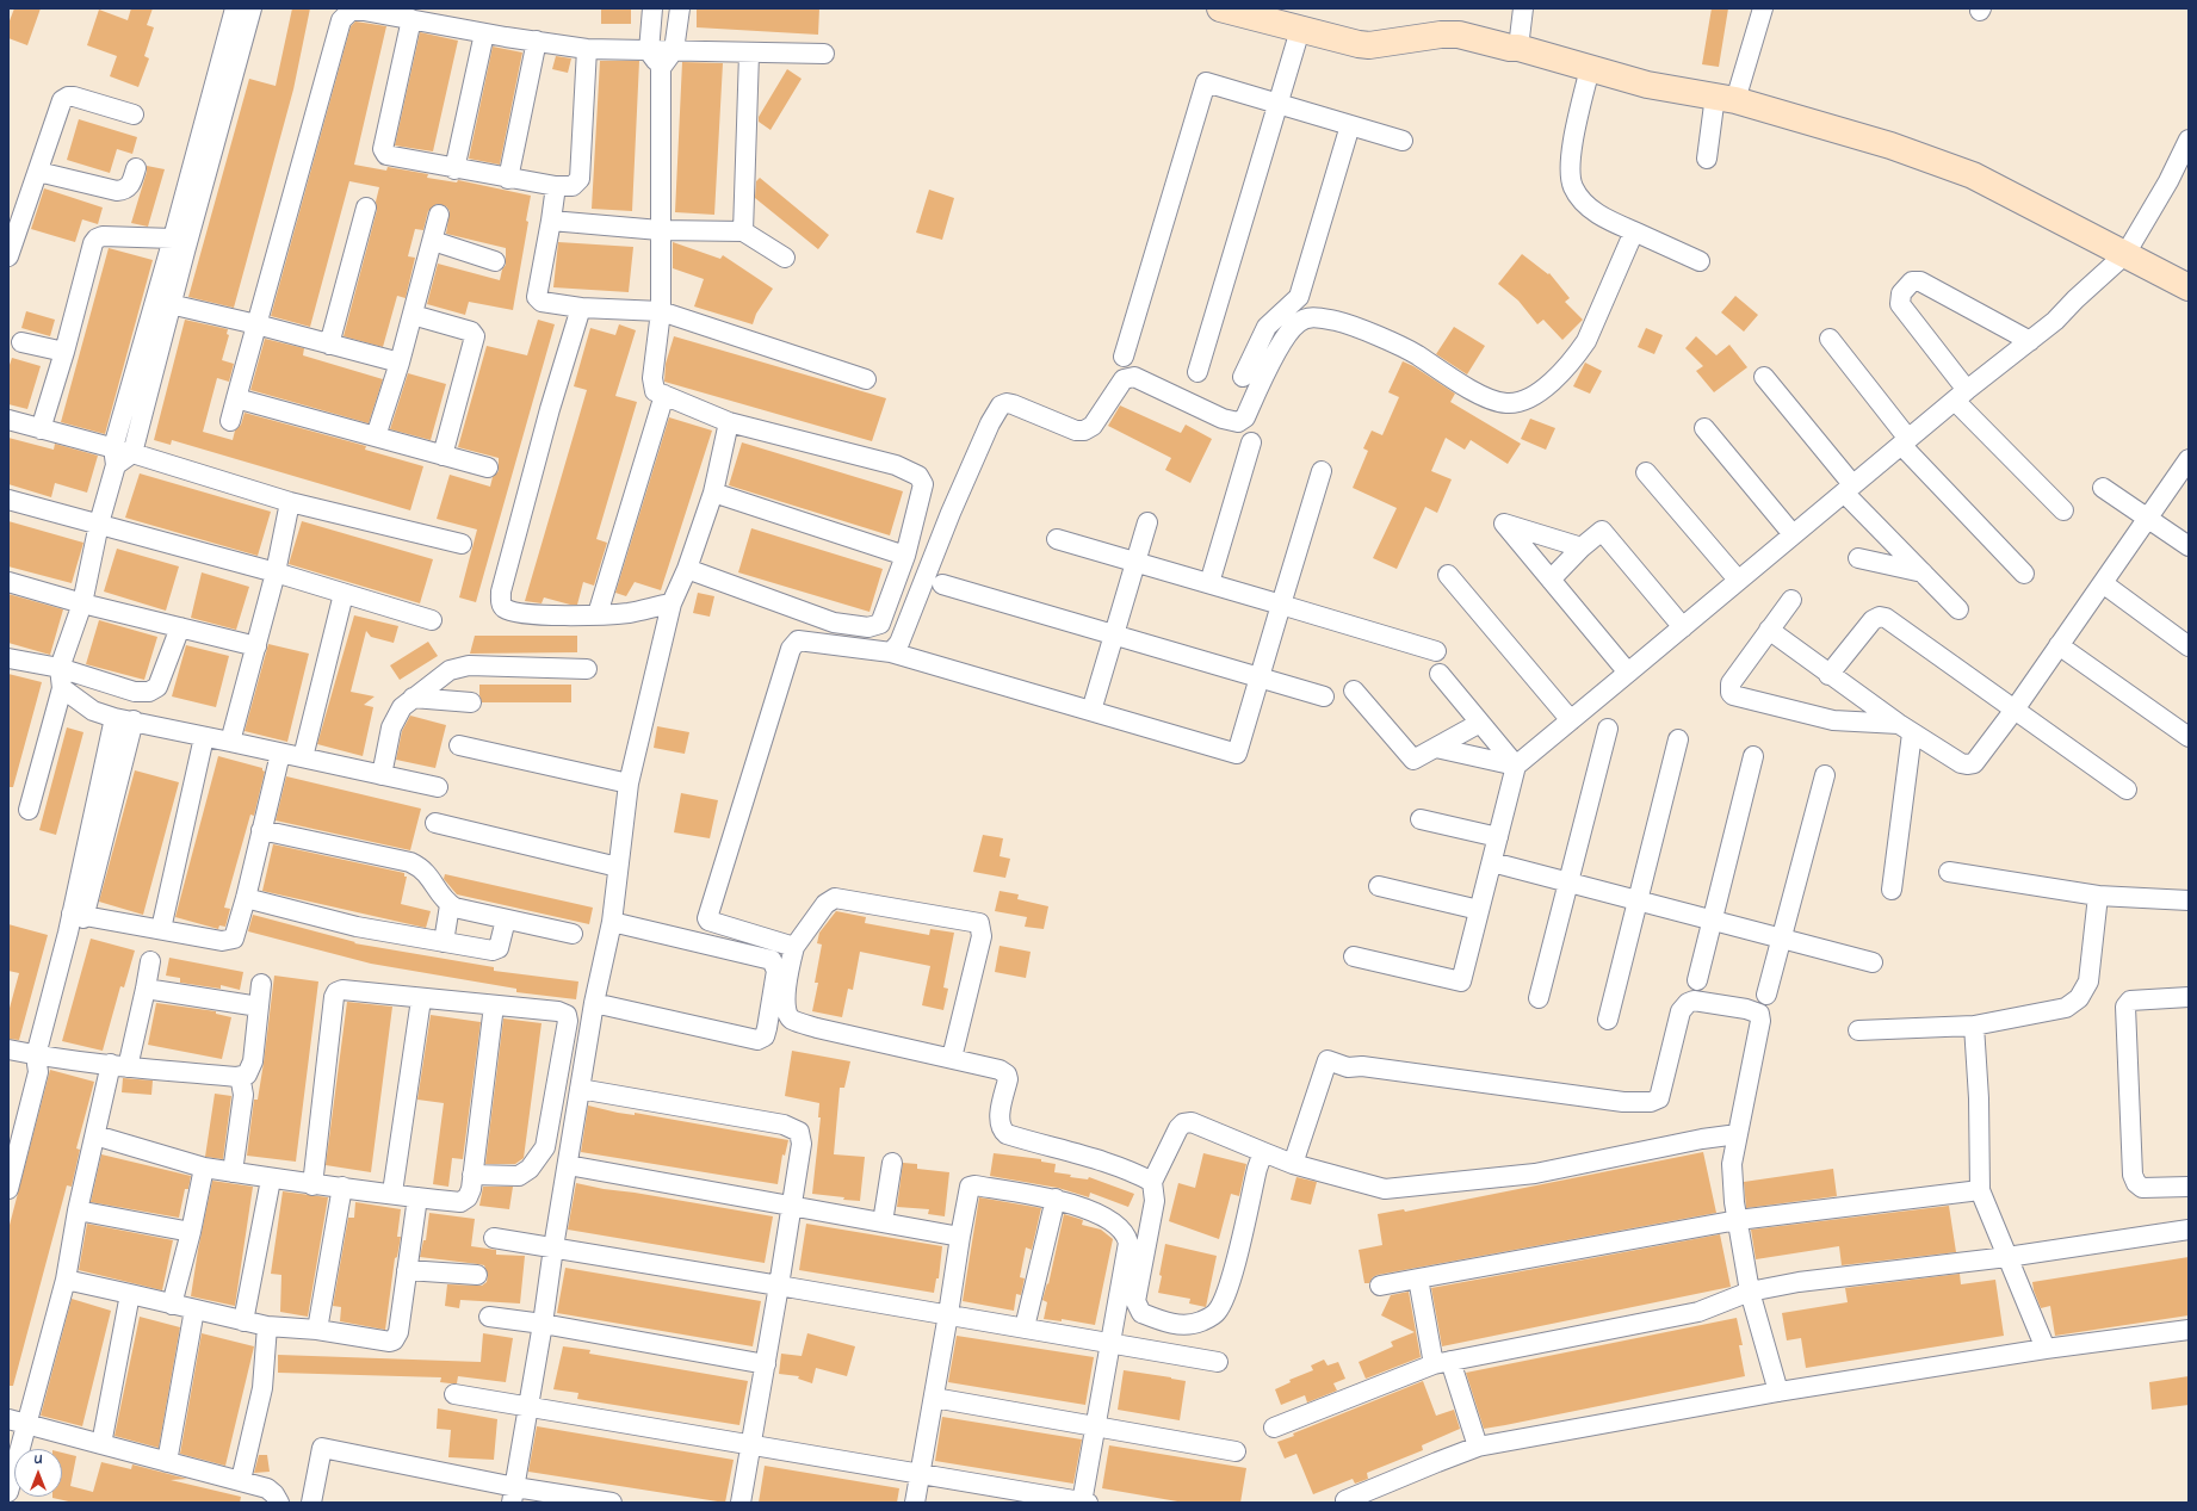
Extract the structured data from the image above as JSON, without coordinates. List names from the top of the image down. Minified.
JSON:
{"north":"top"}
